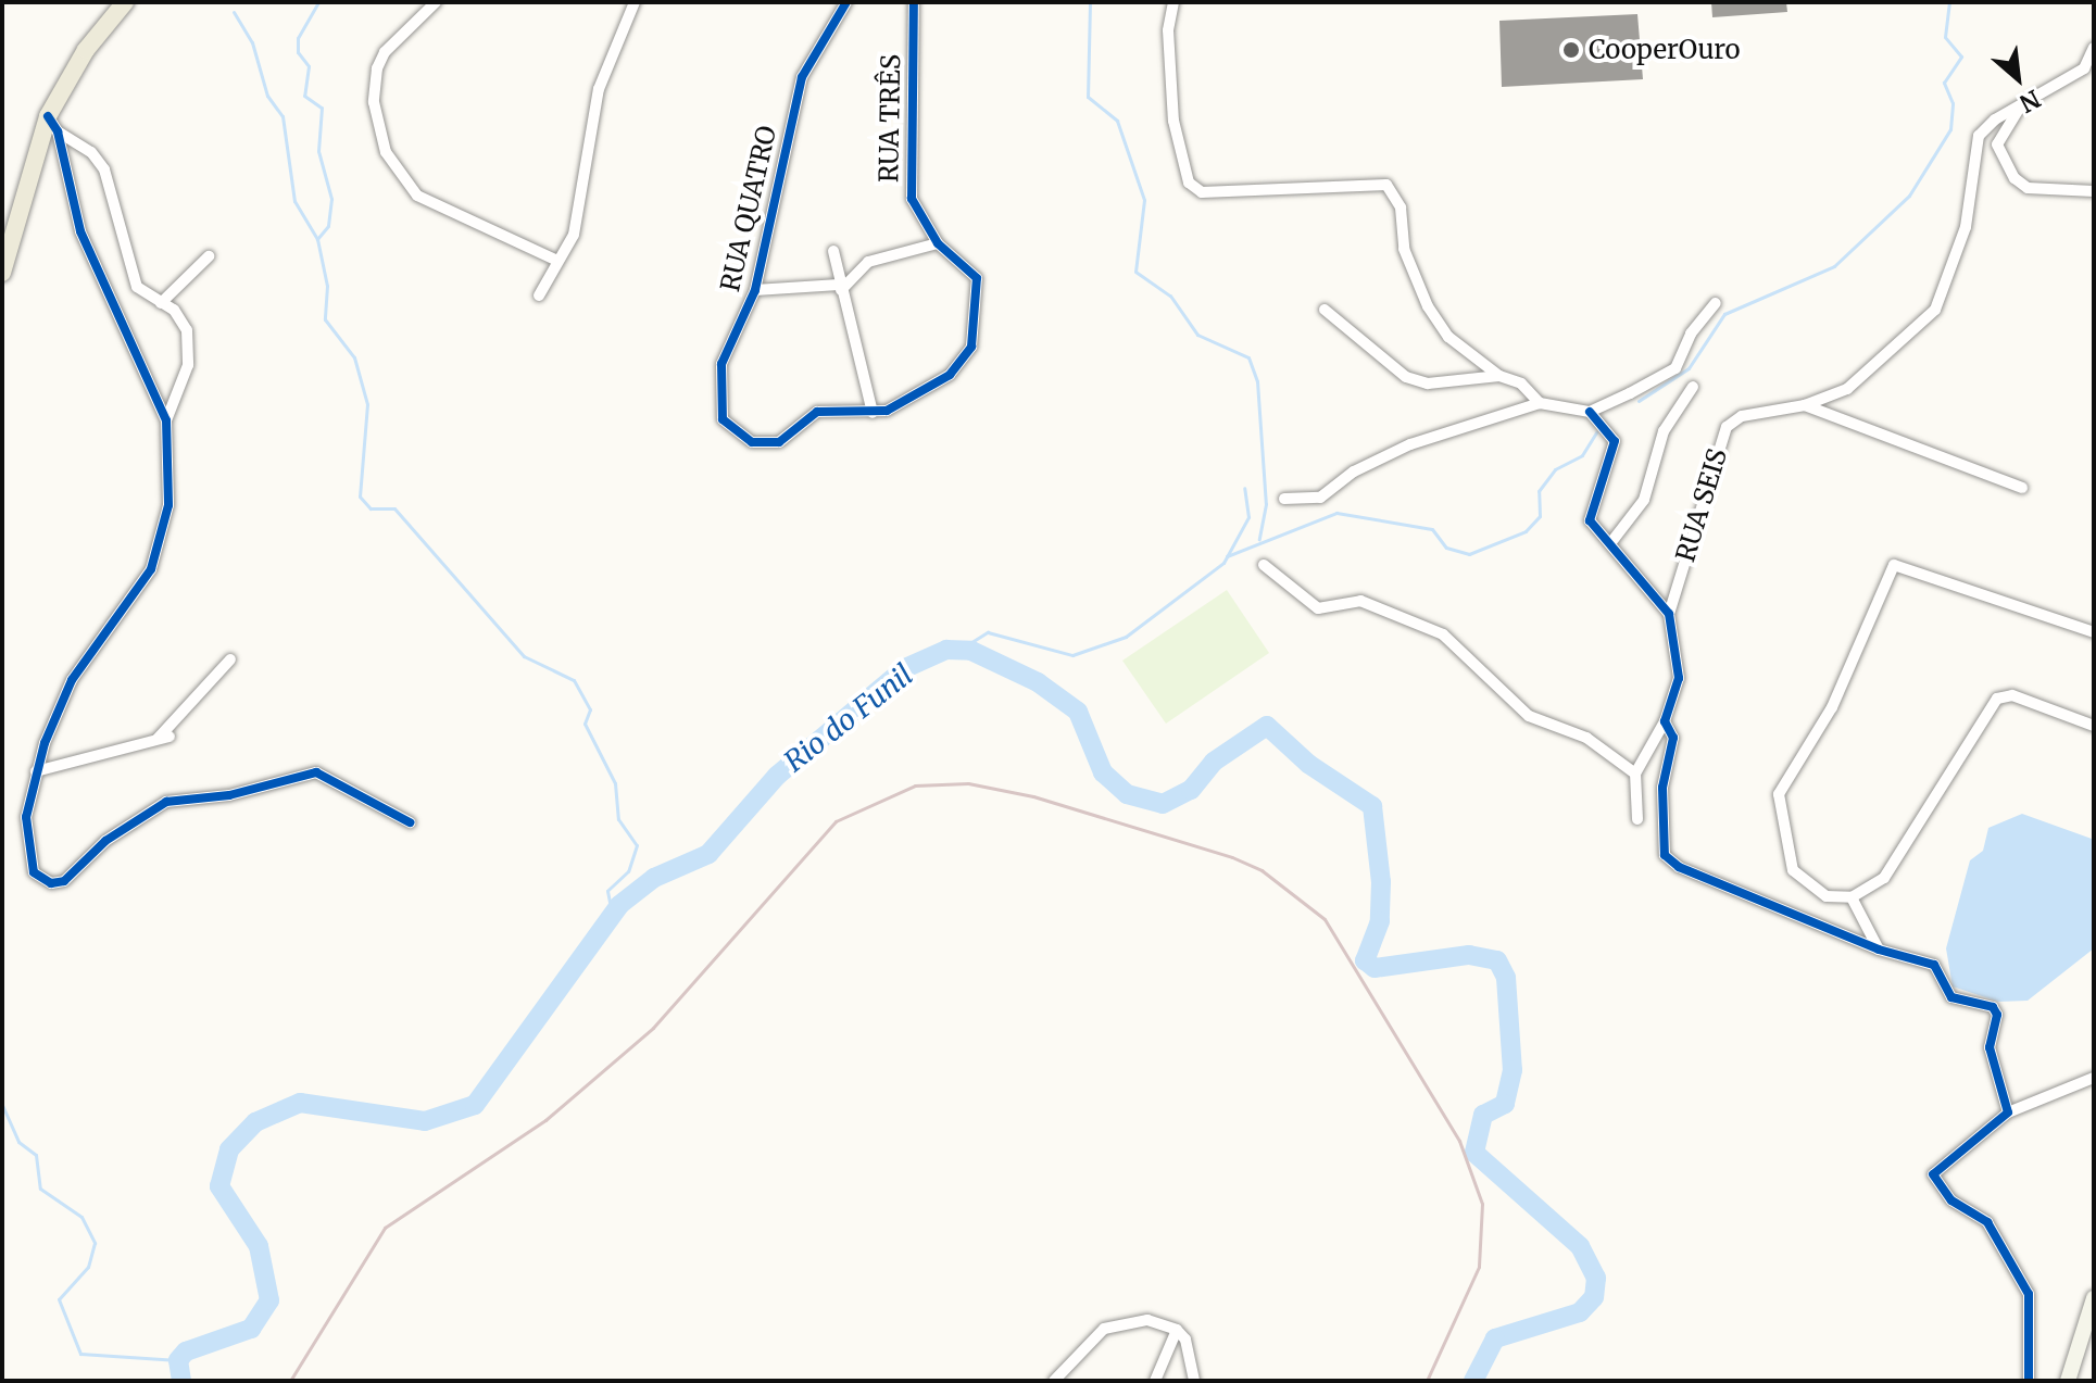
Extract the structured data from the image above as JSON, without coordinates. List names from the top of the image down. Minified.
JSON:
{"streets":{"street":["RUA TRÊS","RUA QUATRO","RUA SEIS"]},"crossings":[["RUA TRÊS","RUA QUATRO"]],"water":["Rio do Funil"],"places":["CooperOuro"],"north":"bottom right"}
